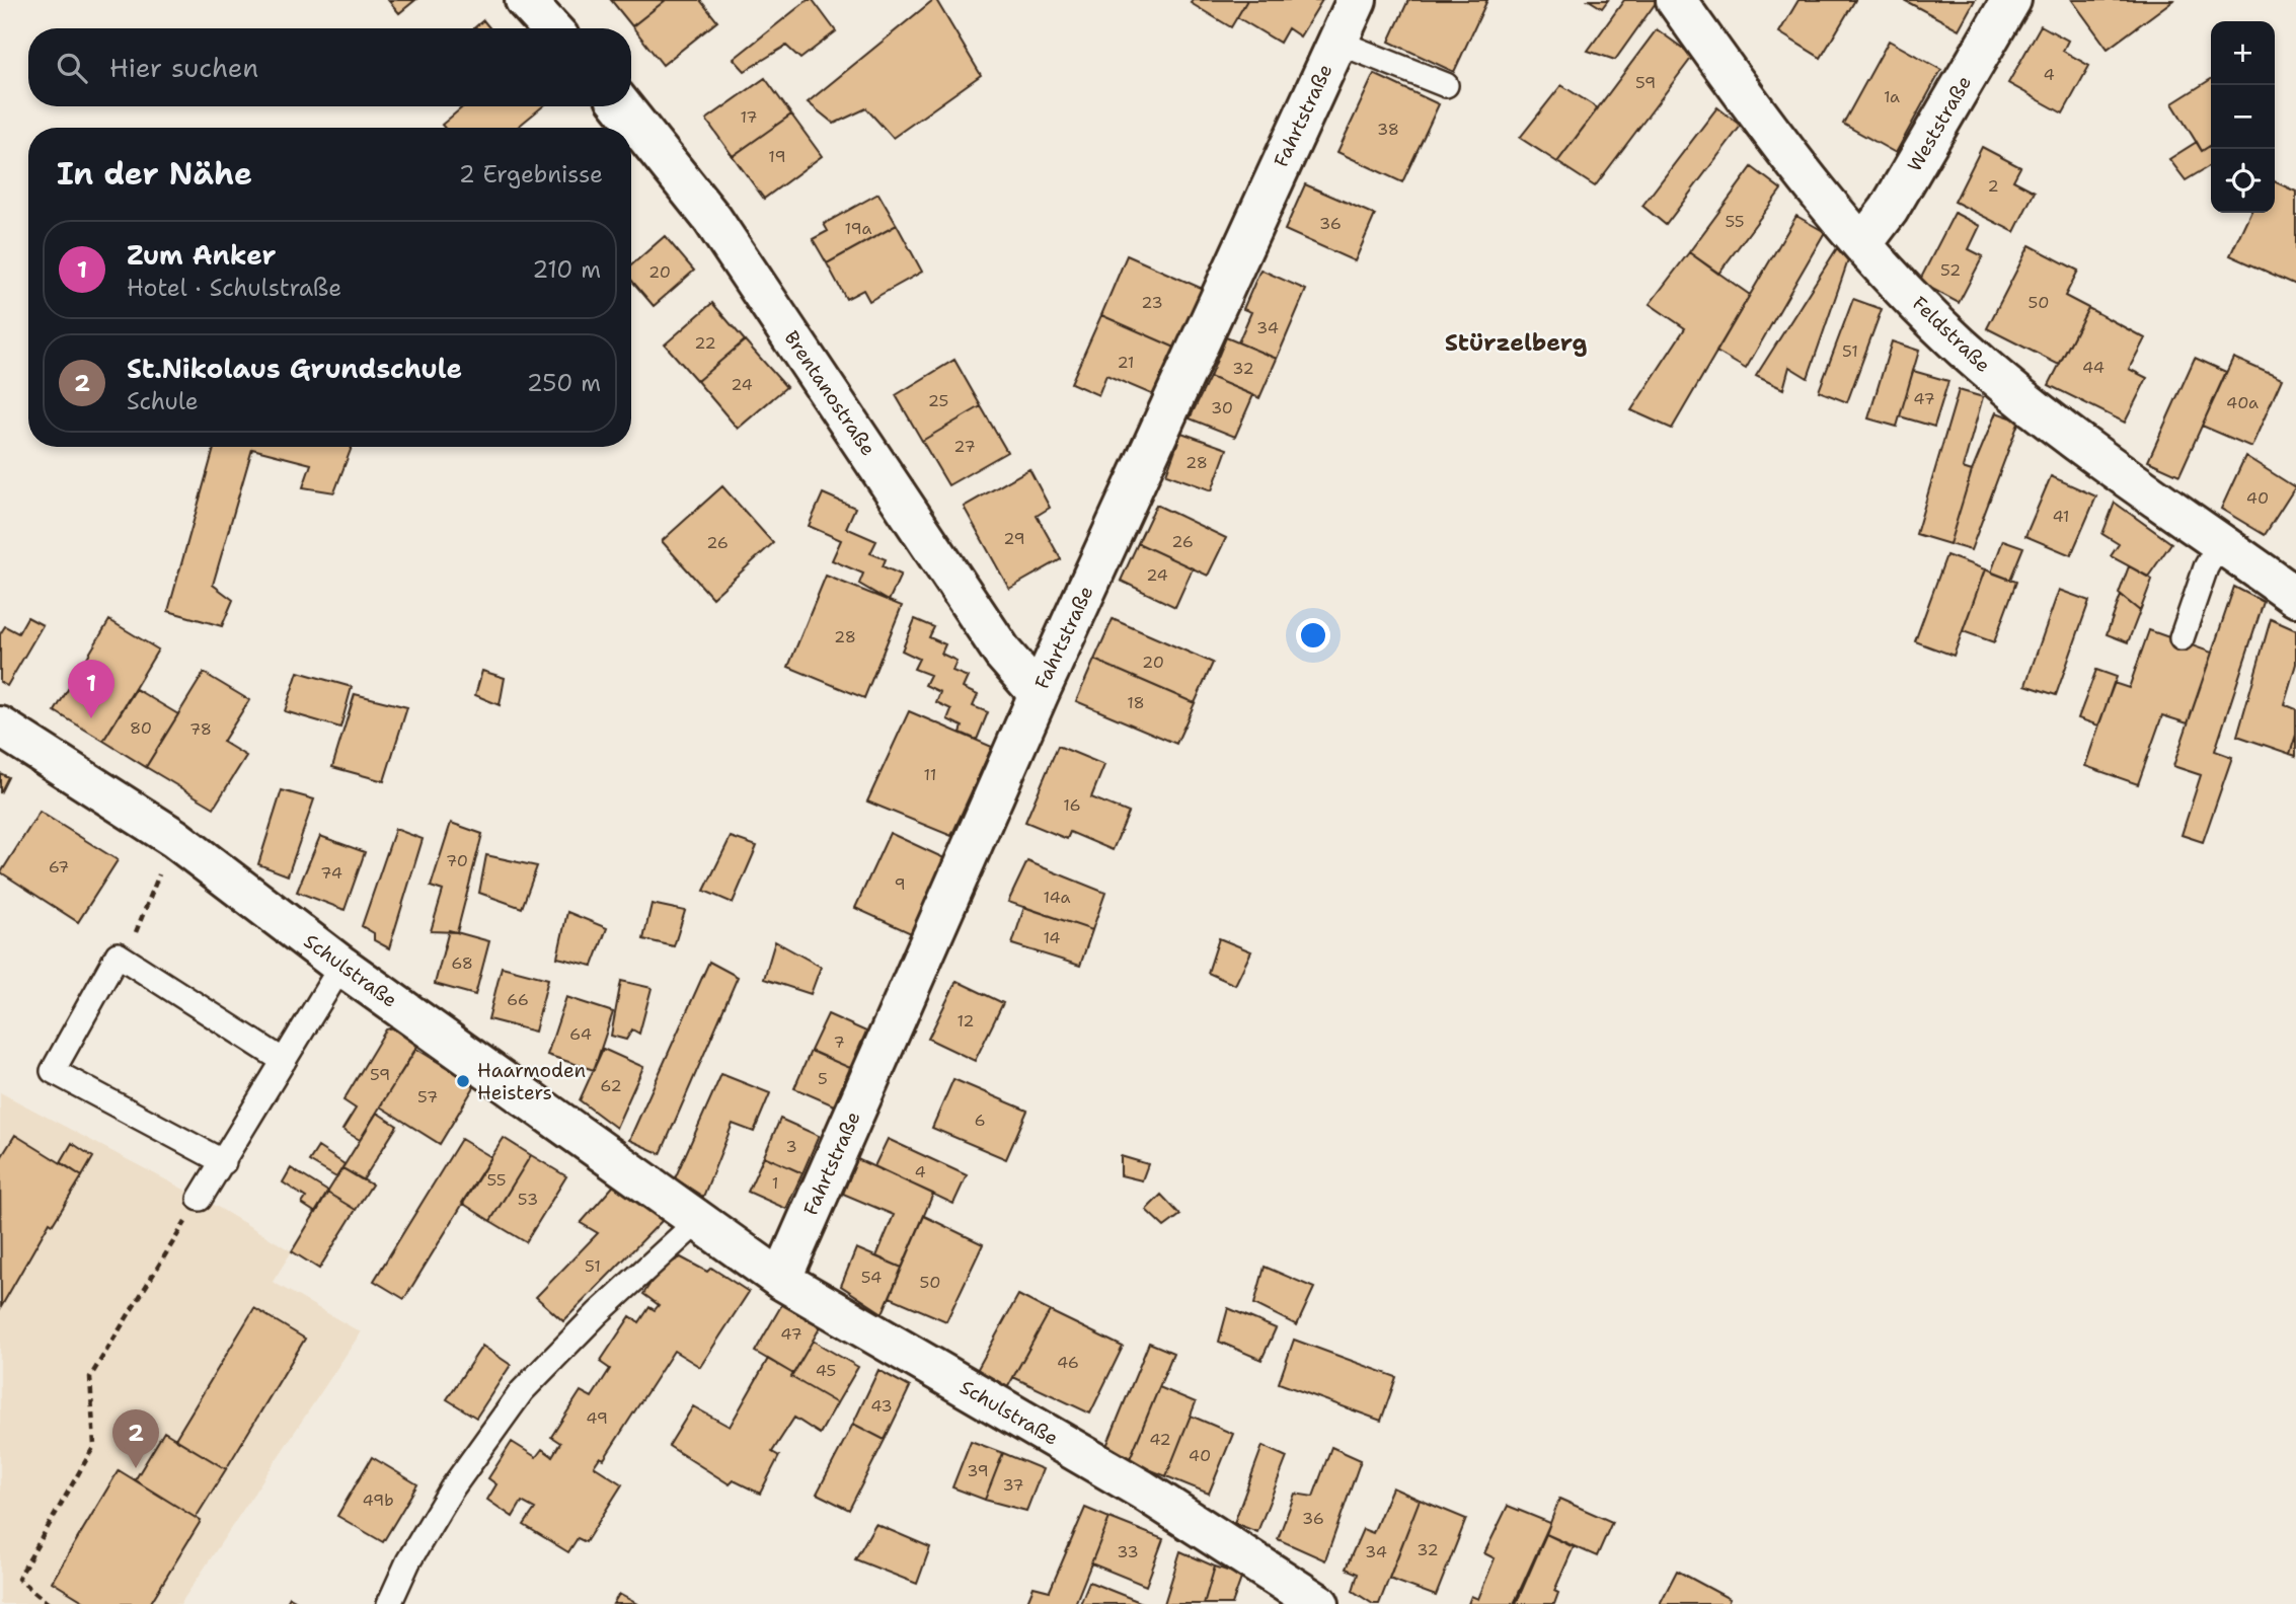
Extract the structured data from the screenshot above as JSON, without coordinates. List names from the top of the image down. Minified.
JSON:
{"streets":{"street":["Fahrtstraße","Weststraße","Feldstraße","Brentanostraße","Schulstraße"]},"crossings":[["Fahrtstraße","Brentanostraße"],["Fahrtstraße","Schulstraße"],["Weststraße","Feldstraße"]],"districts":["Stürzelberg"],"places":["Haarmoden Heisters"],"house_numbers":["4","59","1a","17","38","19","2","55","36","19a","52","20","23","50","34","22","51","21","44","32","24","47","25","40a","30","27","28","40","41","29","26","26","24","28","20","18","80","78","11","16","70","67","74","9","14a","14","68","66","12","64","7","59","5","62","57","6","3","4","55","1","53","51","54","50","47","46","45","43","49","42","40","39","37","49b","36","32","33","34"],"page":{"map_buttons":["+","−"],"search":"Hier suchen","heading":["In der Nähe","2 Ergebnisse"],"list":[{"mark":"1","name":"Zum Anker","note":"Hotel · Schulstraße","value":"210 m"},{"mark":"2","name":"St.Nikolaus Grundschule","note":"Schule","value":"250 m"}],"pins":["1","2"]}}
